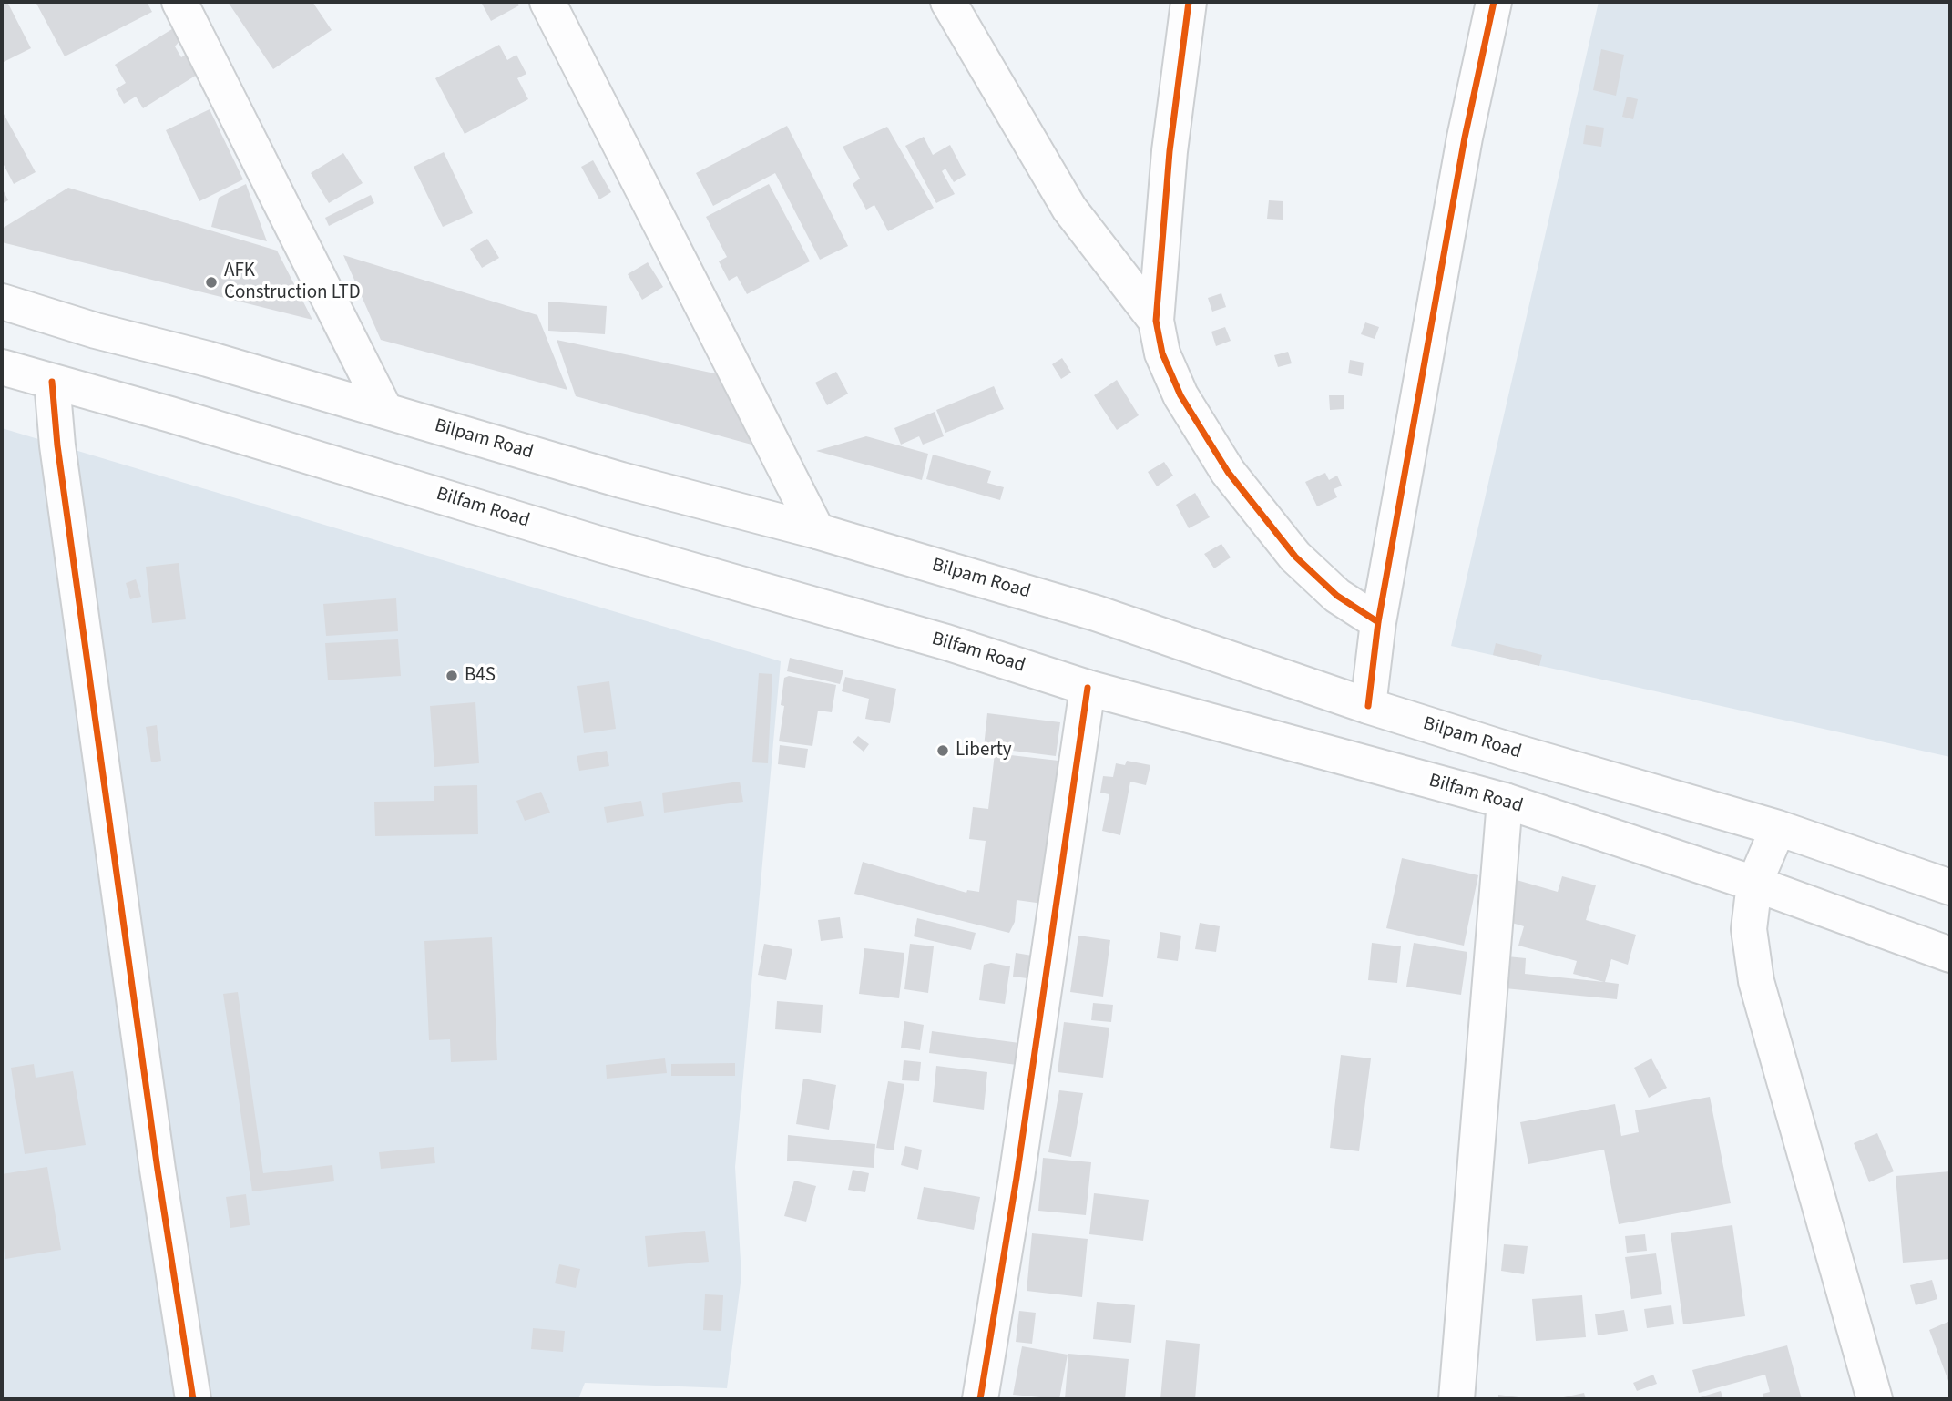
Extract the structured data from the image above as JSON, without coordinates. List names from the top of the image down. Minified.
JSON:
{"streets":{"street":["Bilpam Road","Bilfam Road"]},"places":["AFK Construction LTD","B4S","Liberty"]}
